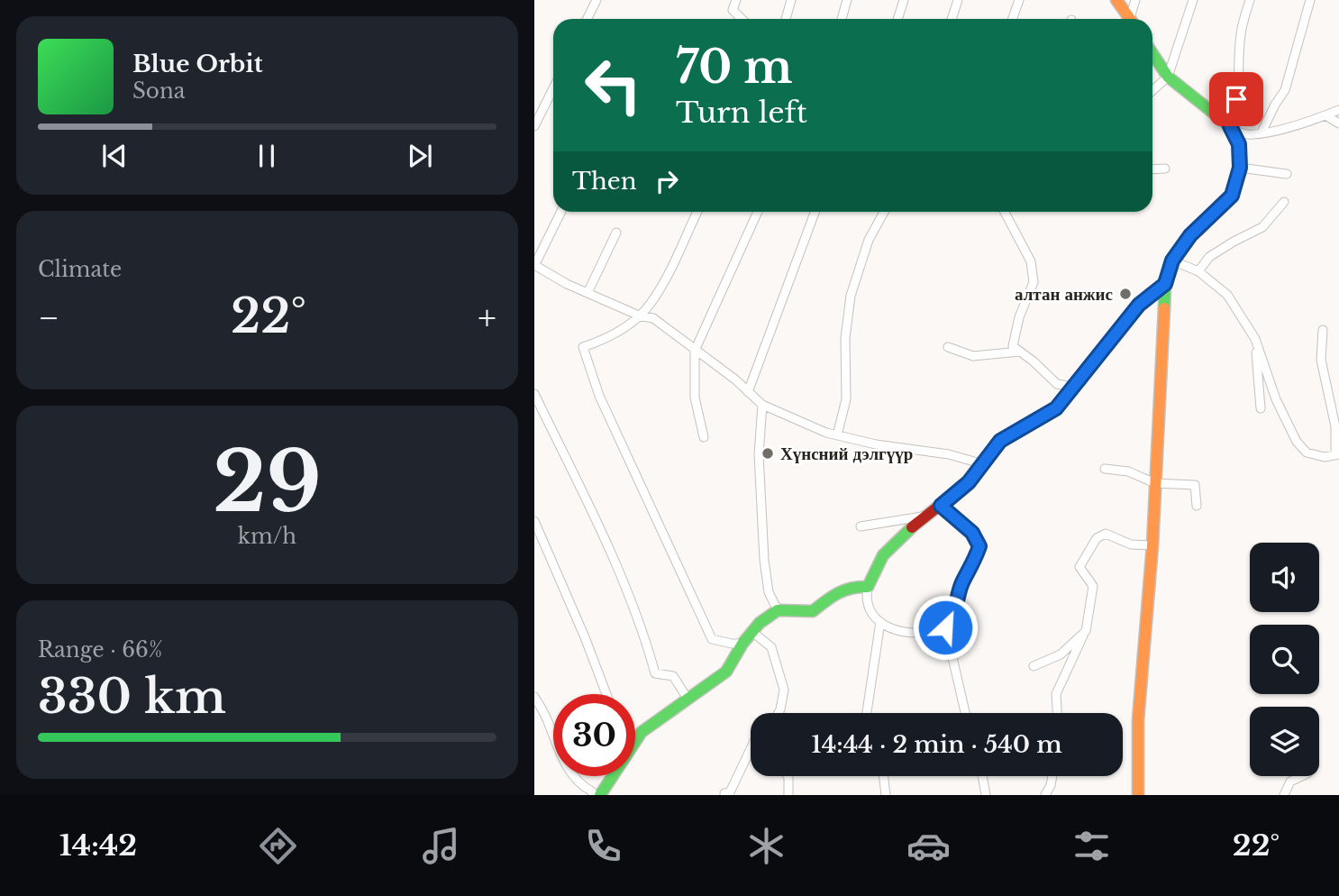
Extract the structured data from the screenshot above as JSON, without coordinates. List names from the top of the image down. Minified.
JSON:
{"places":["алтан анжис","Хүнсний дэлгүүр"],"page":{"turn":["70 m","Turn left"],"song":["Blue Orbit","Sona"],"then":"Then","tile":["Climate",["29","km/h"],["Range · 66%","330 km"]],"heat":["−","22°","+"],"limit":"30","trip":"14:44 · 2 min · 540 m","tabs":["14:42","22°"]}}
